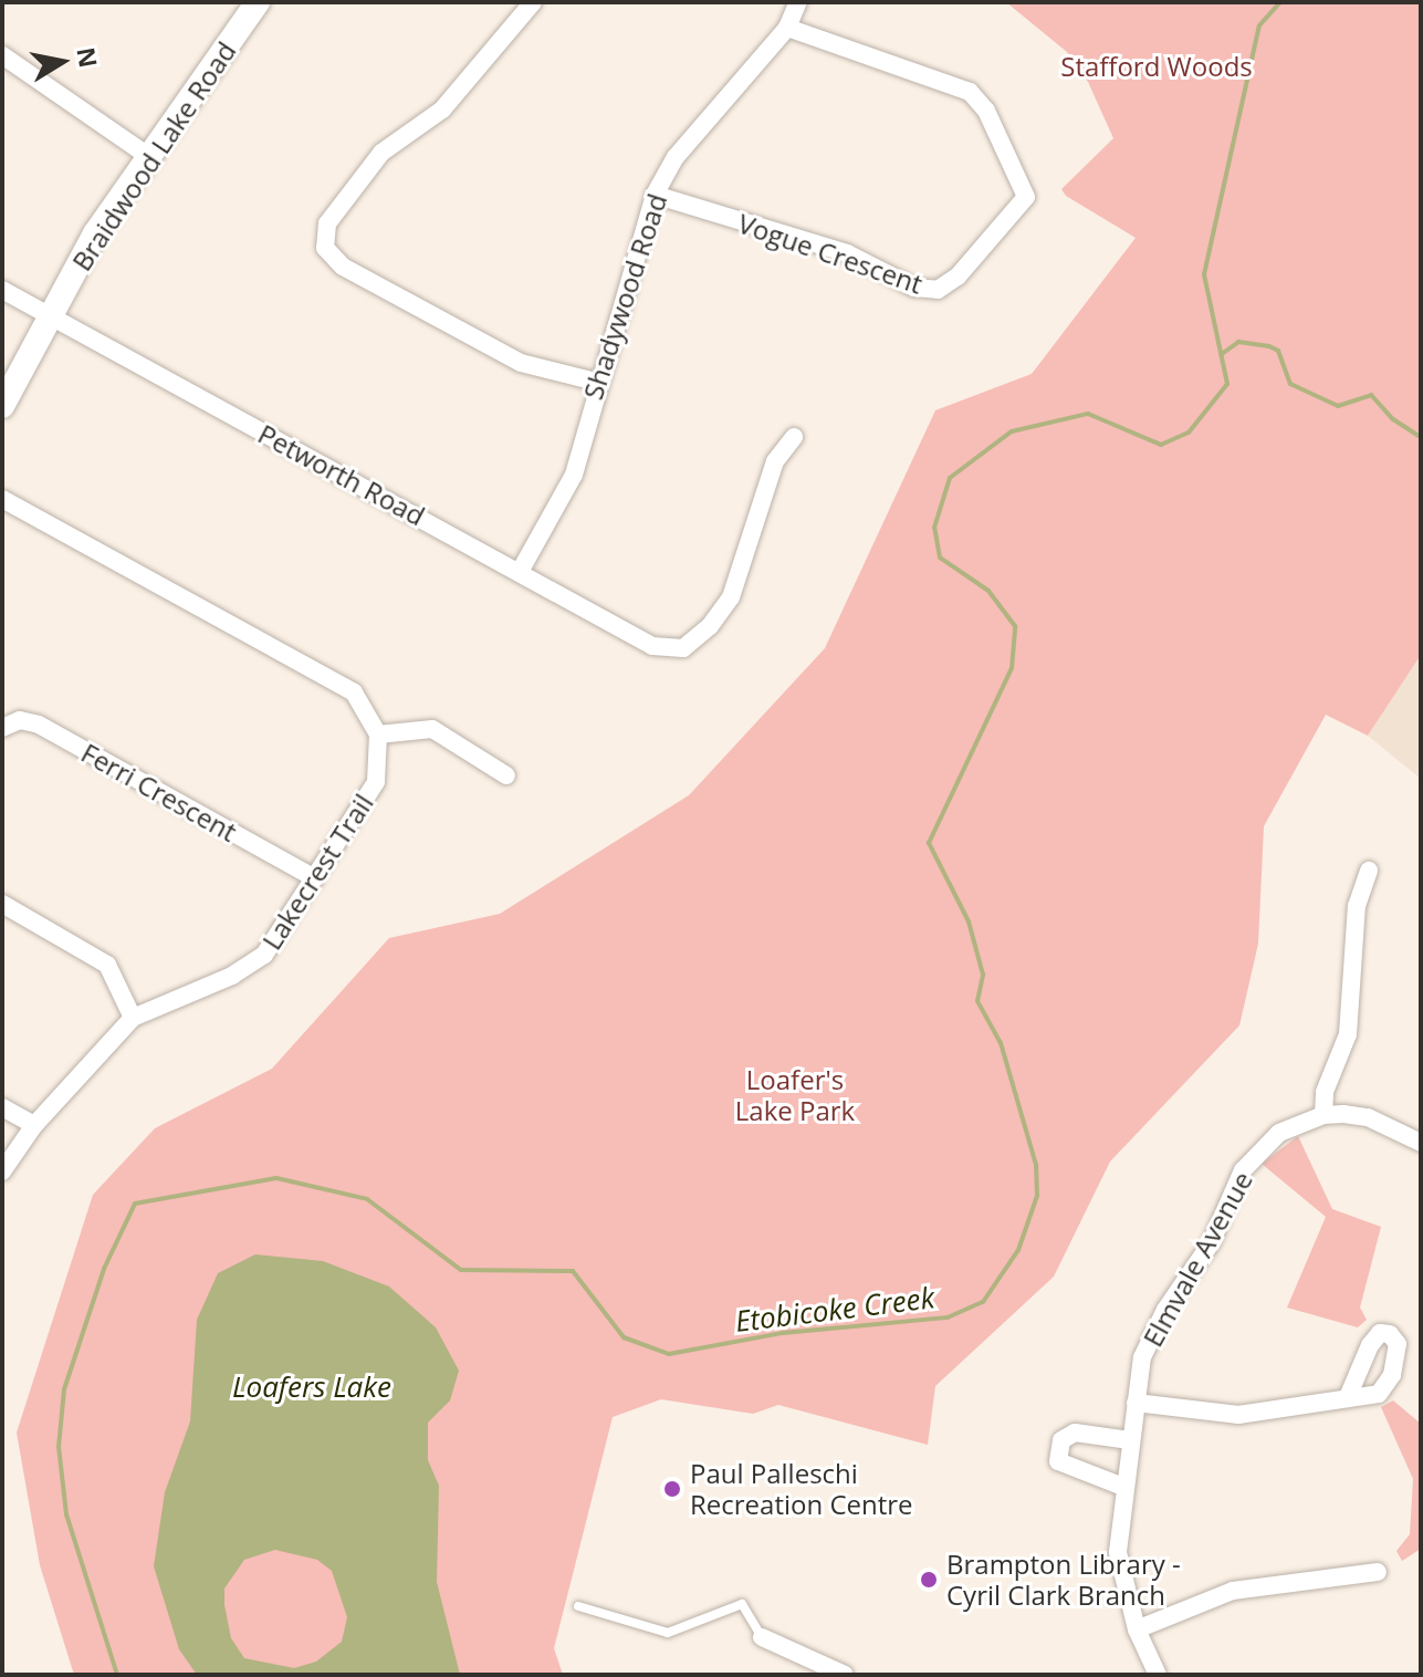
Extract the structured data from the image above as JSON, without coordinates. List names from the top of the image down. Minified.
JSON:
{"streets":{"street":["Braidwood Lake Road","Vogue Crescent","Shadywood Road","Petworth Road","Ferri Crescent","Lakecrest Trail","Elmvale Avenue"]},"crossings":[["Braidwood Lake Road","Petworth Road"],["Vogue Crescent","Shadywood Road"],["Shadywood Road","Petworth Road"],["Ferri Crescent","Lakecrest Trail"]],"water":["Etobicoke Creek","Loafers Lake"],"parks":["Stafford Woods","Loafer's Lake Park"],"places":["Paul Palleschi Recreation Centre","Brampton Library - Cyril Clark Branch"],"north":"right"}
